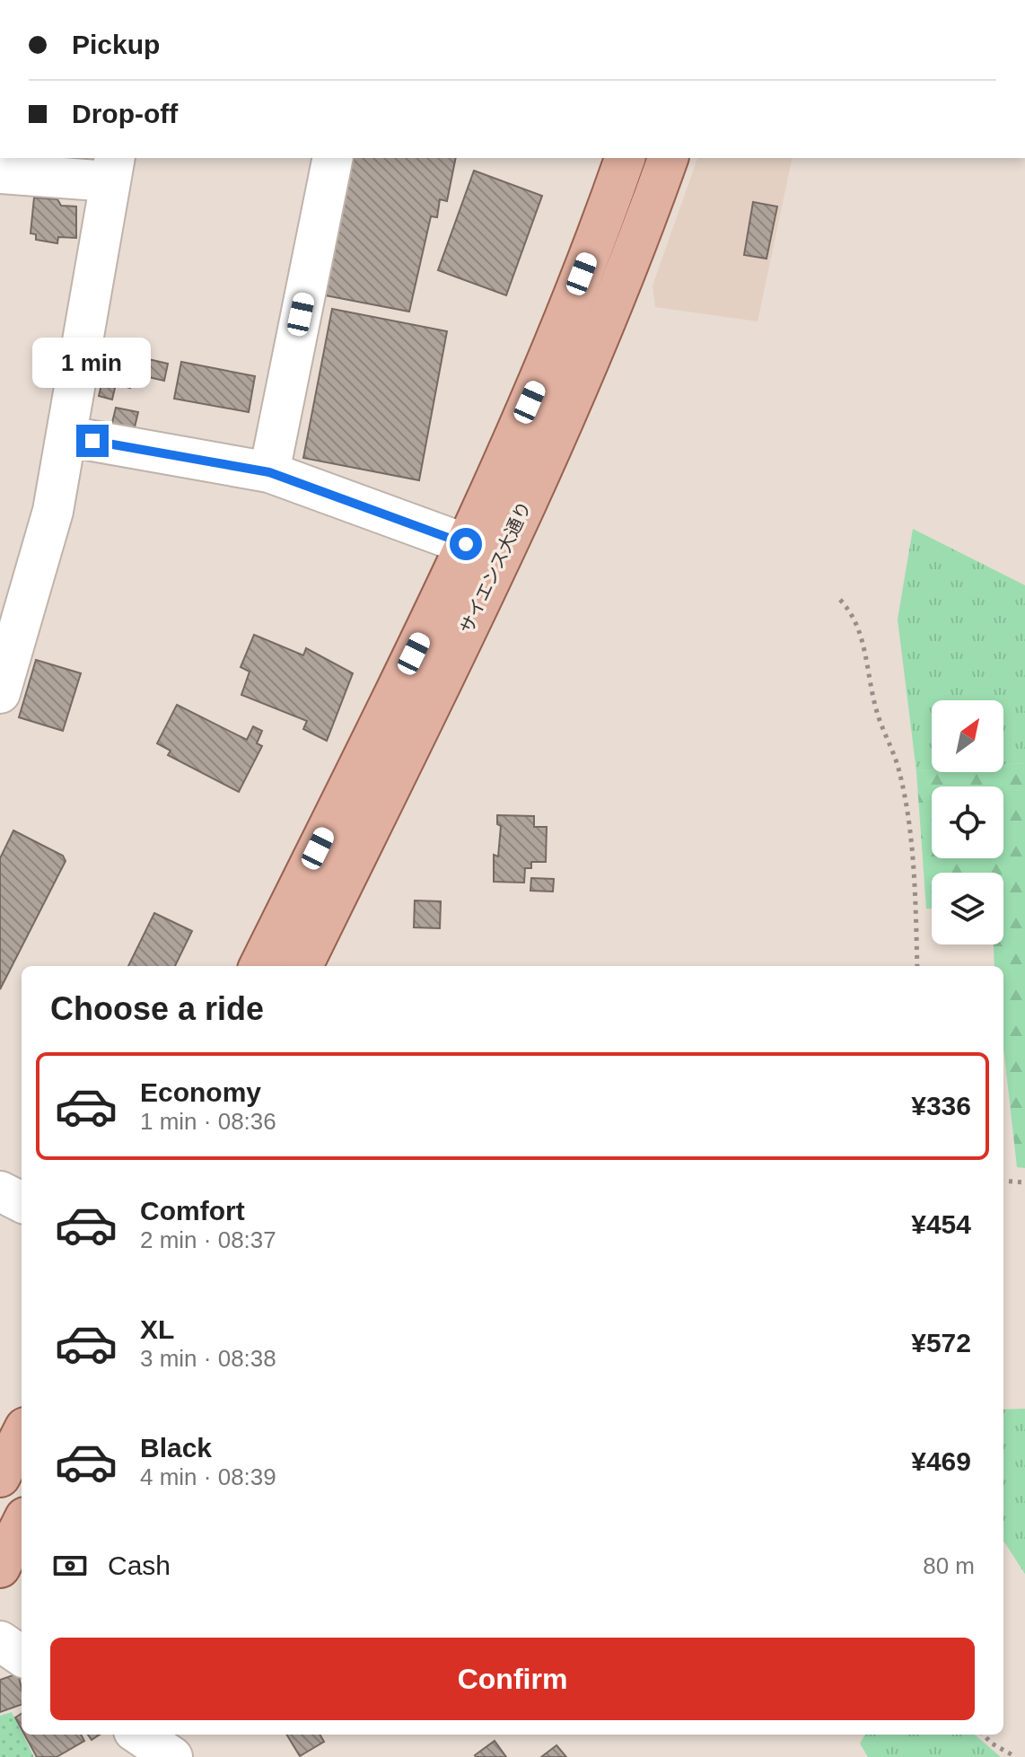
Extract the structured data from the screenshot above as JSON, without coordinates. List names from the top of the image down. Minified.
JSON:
{"streets":{"main road":["サイエンス大通り"]},"north":"top right","page":{"banner":["Pickup","Drop-off"],"bubble":"1 min","heading":"Choose a ride","list":[{"name":"Economy","note":"1 min · 08:36","value":"¥336"},{"name":"Comfort","note":"2 min · 08:37","value":"¥454"},{"name":"XL","note":"3 min · 08:38","value":"¥572"},{"name":"Black","note":"4 min · 08:39","value":"¥469"}],"pay":["Cash","80 m"],"buttons":"Confirm"}}
